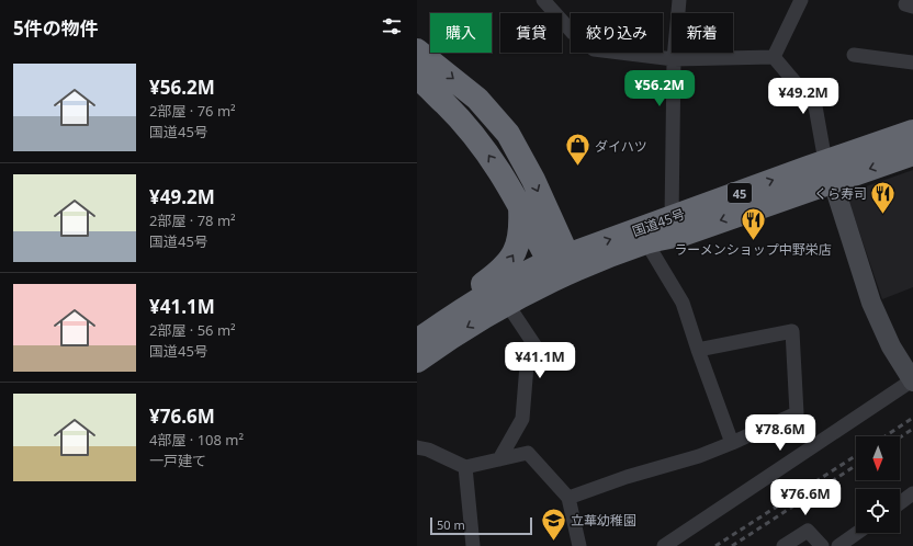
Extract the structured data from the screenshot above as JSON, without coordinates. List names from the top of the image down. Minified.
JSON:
{"streets":{"highway":["45","国道45号"]},"places":{"shop":["ダイハツ"],"restaurant":["くら寿司","ラーメンショップ中野栄店"],"school or university":["立華幼稚園"]},"scale_bar":"50 m","north":"bottom","page":{"heading":"5件の物件","chip":["購入","賃貸","絞り込み","新着"],"list":[{"name":"¥56.2M","note":"2部屋 · 76 m² · 国道45号"},{"name":"¥49.2M","note":"2部屋 · 78 m² · 国道45号"},{"name":"¥41.1M","note":"2部屋 · 56 m² · 国道45号"},{"name":"¥76.6M","note":"4部屋 · 108 m² · 一戸建て"}],"price":["¥56.2M","¥49.2M","¥41.1M","¥78.6M","¥76.6M"],"scale":"50 m"}}
